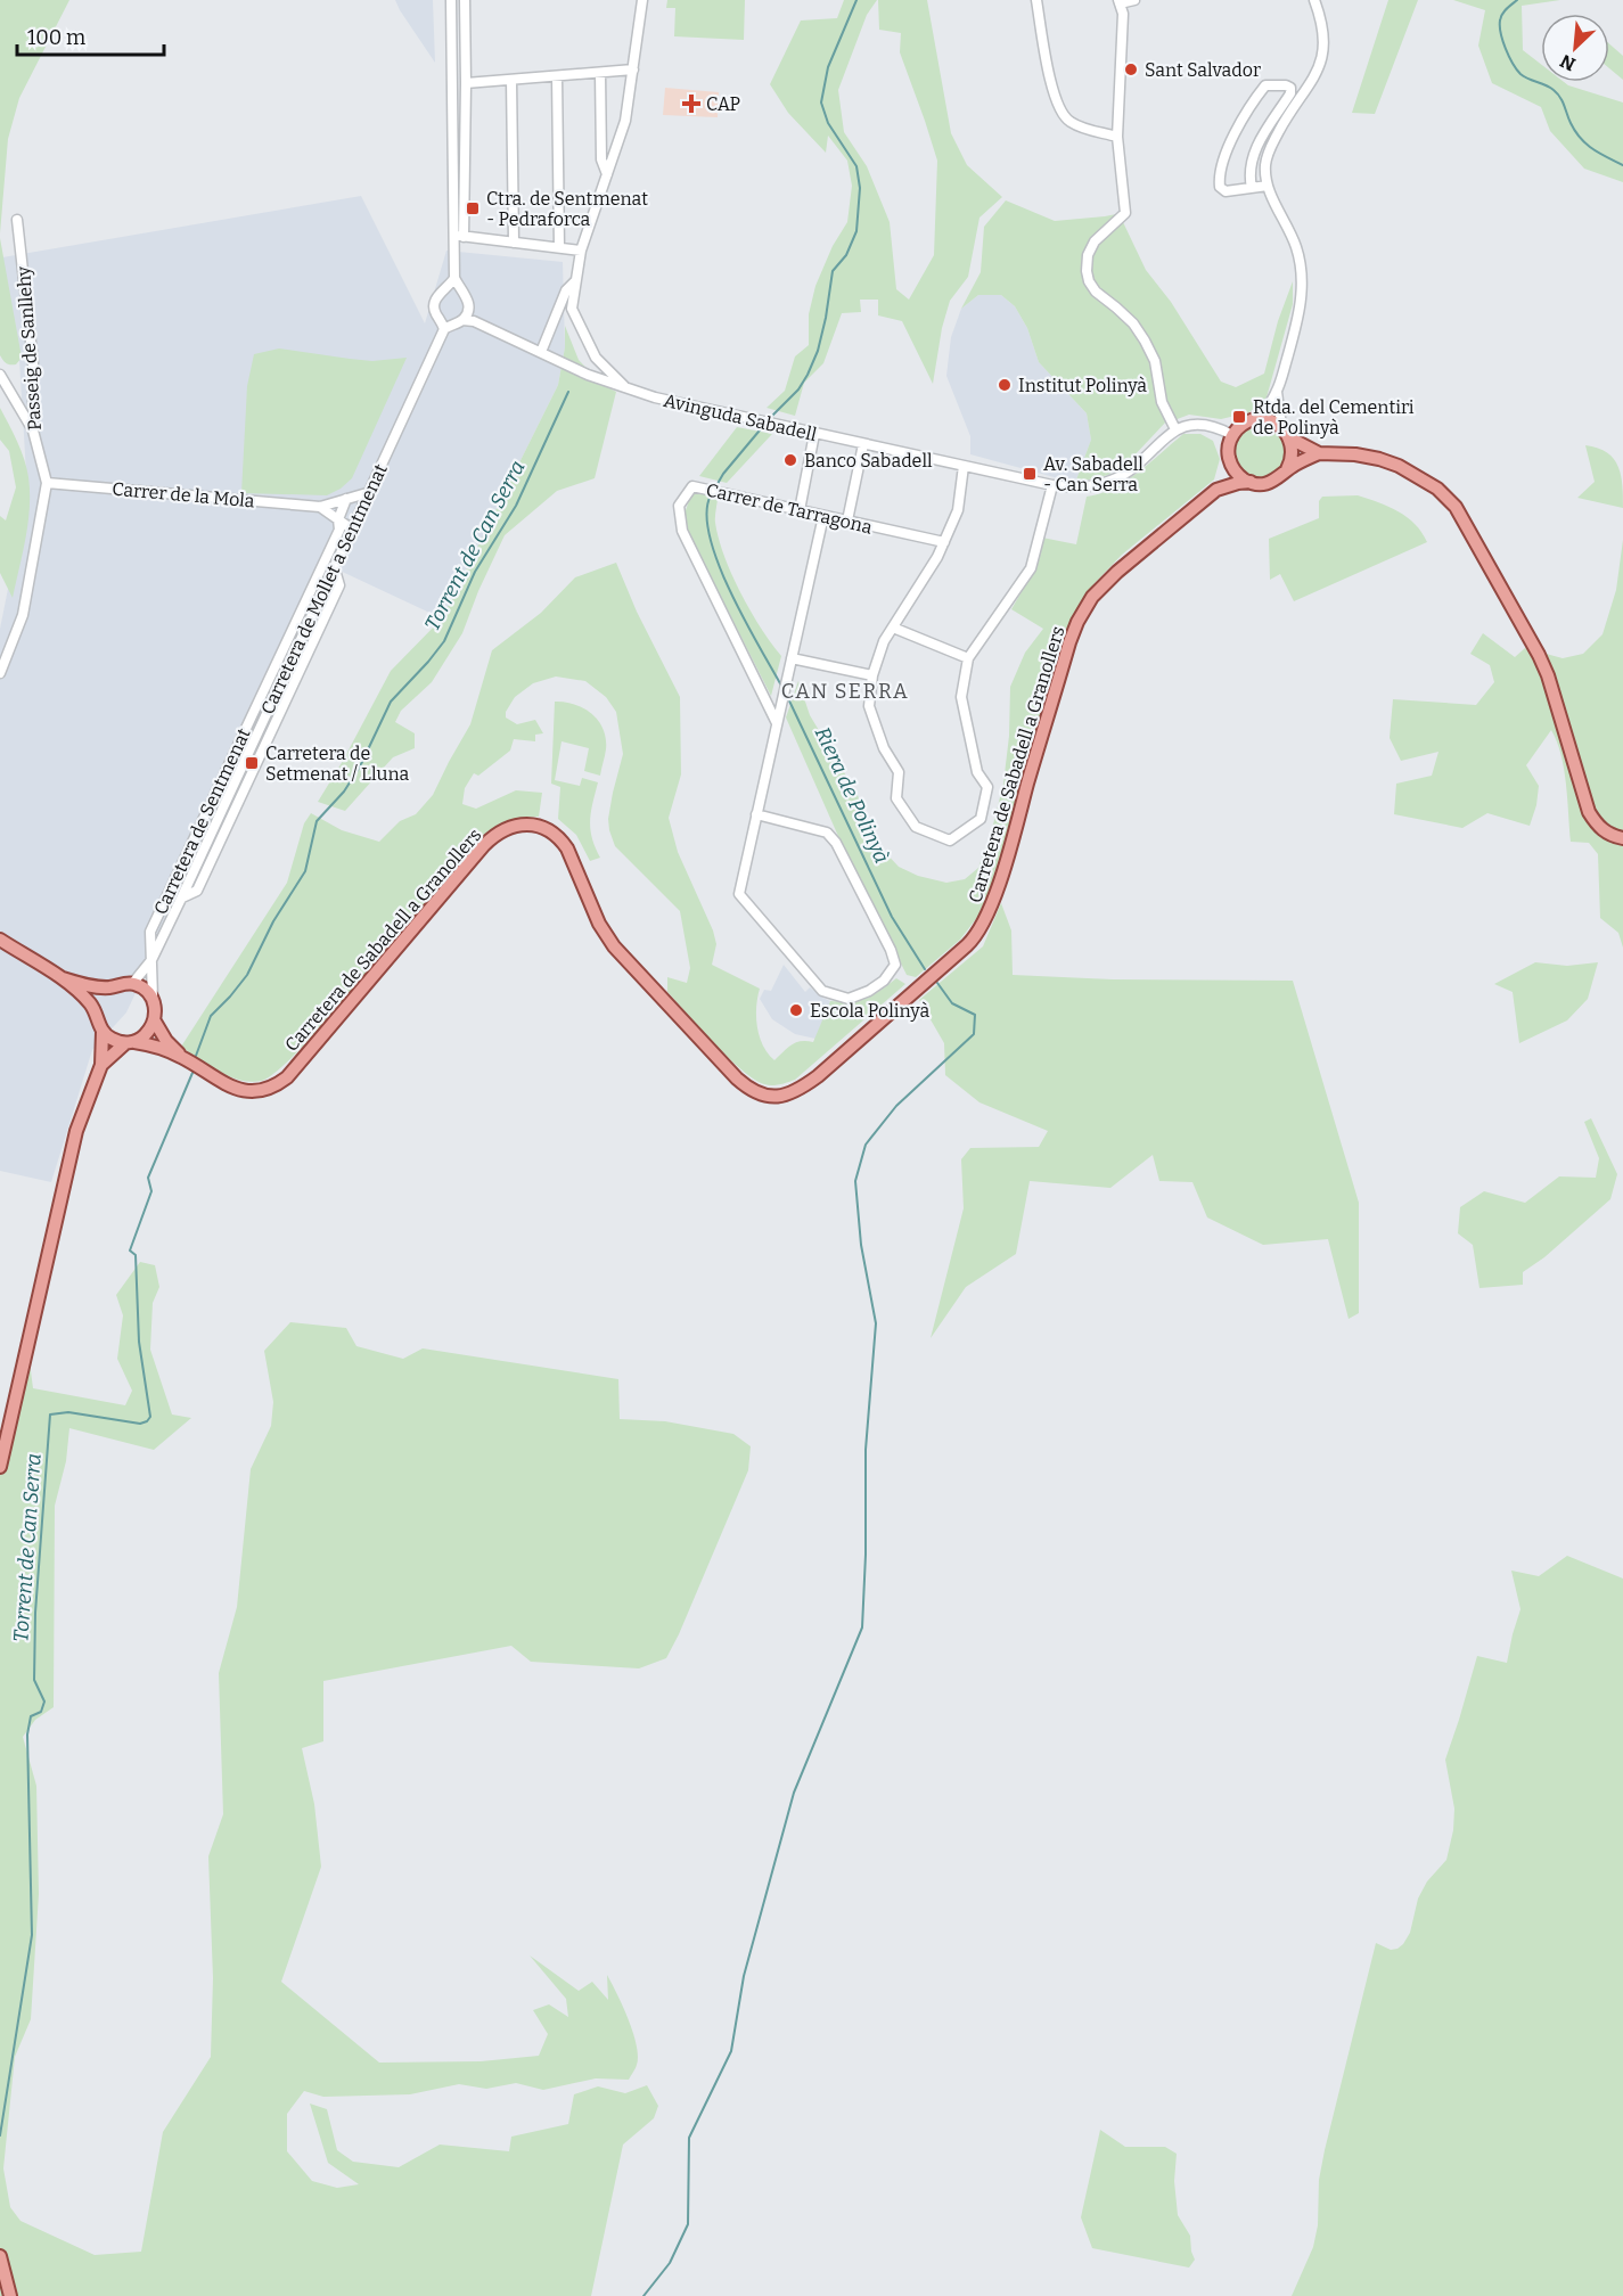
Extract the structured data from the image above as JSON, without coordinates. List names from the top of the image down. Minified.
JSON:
{"streets":{"main road":["Carretera de Sabadell a Granollers"],"street":["Passeig de Sanllehy","Avinguda Sabadell","Carrer de la Mola","Carrer de Tarragona","Carretera de Mollet a Sentmenat","Carretera de Sentmenat"]},"crossings":[["Passeig de Sanllehy","Carrer de la Mola"],["Carrer de la Mola","Carretera de Mollet a Sentmenat"],["Carrer de la Mola","Carretera de Sentmenat"],["Carretera de Mollet a Sentmenat","Carretera de Sentmenat"]],"districts":["CAN SERRA"],"water":["Torrent de Can Serra","Riera de Polinyà"],"places":{"other":["Sant Salvador","Institut Polinyà","Banco Sabadell","Escola Polinyà"],"health":["CAP"],"transit":["Ctra. de Sentmenat - Pedraforca","Rtda. del Cementiri de Polinyà","Av. Sabadell - Can Serra","Carretera de Setmenat / Lluna"]},"scale_bar":"100 m","north":"bottom left"}
